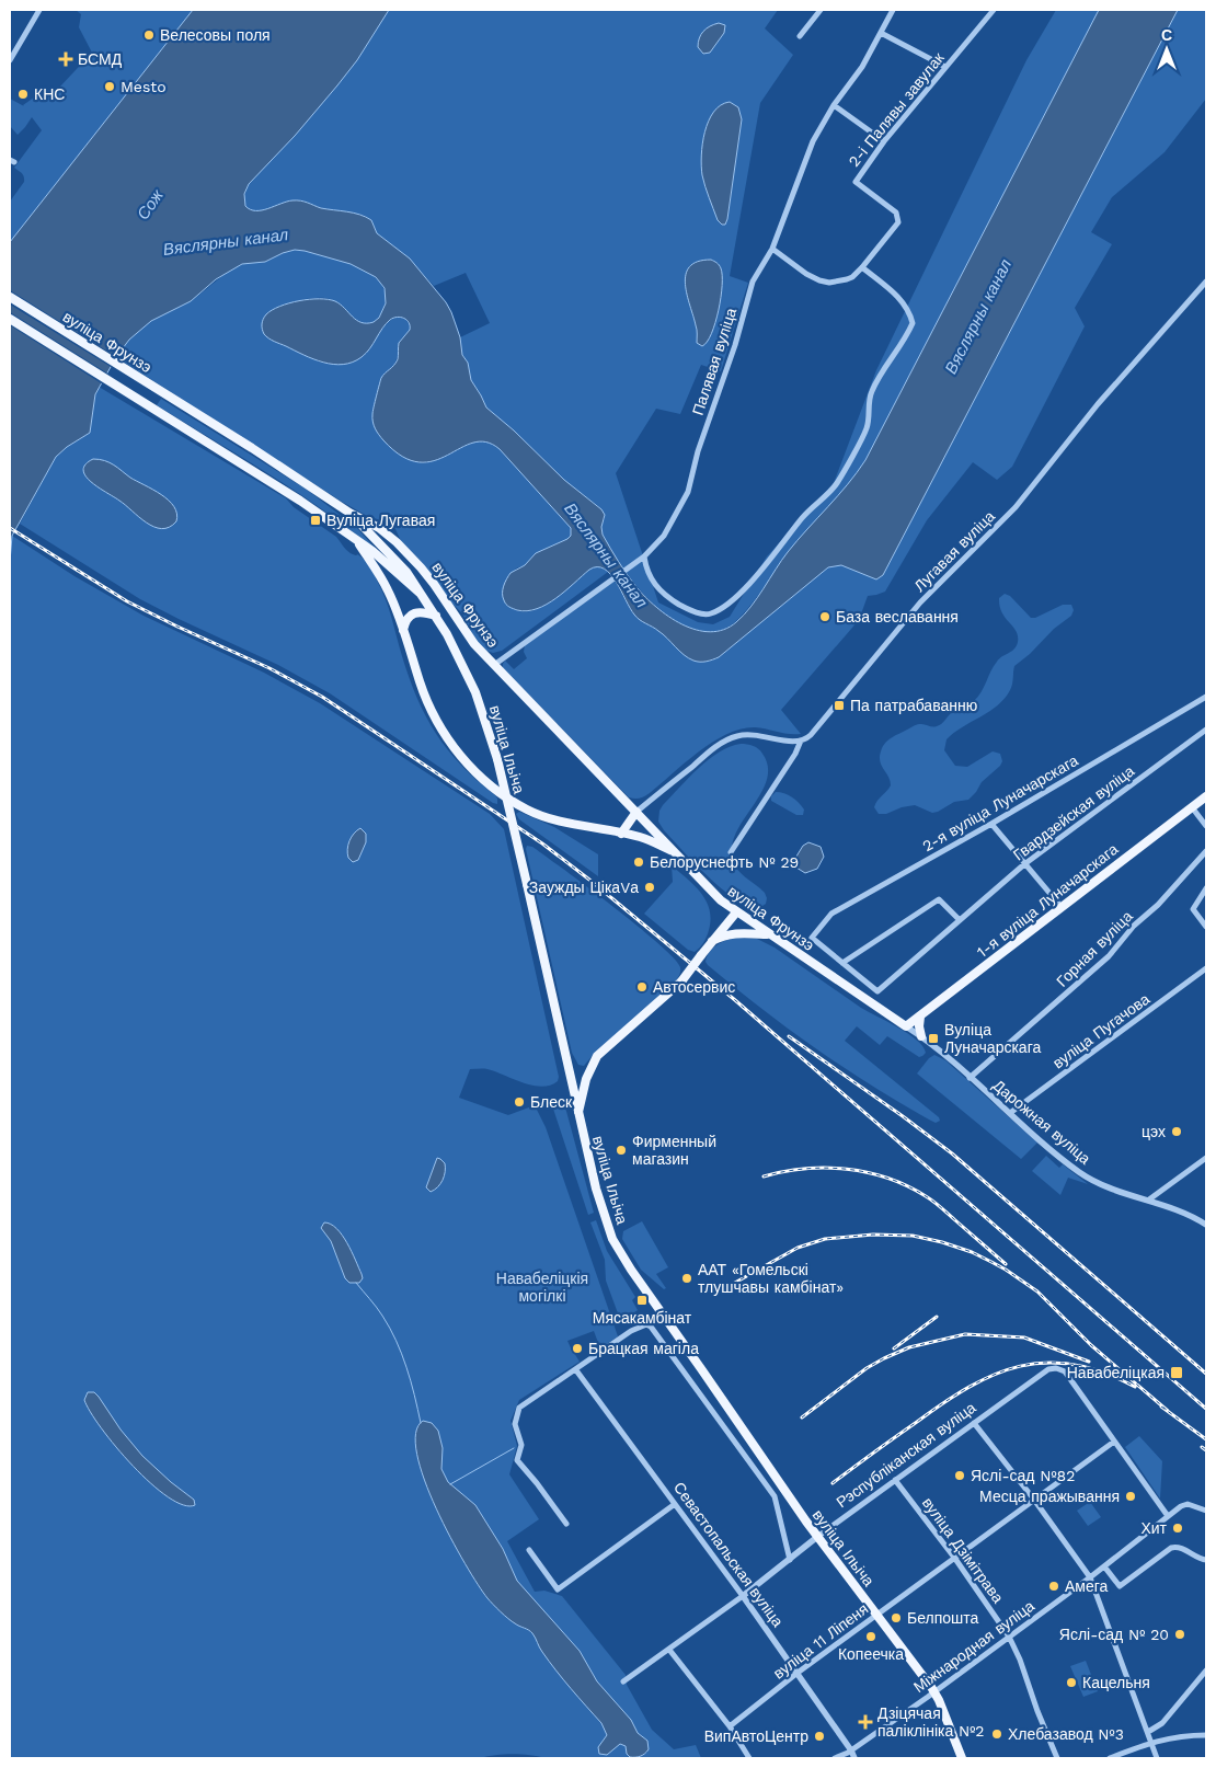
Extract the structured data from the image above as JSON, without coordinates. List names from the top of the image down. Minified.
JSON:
{"streets":{"main road":["вуліца Фрунзэ","вуліца Ільіча","1-я вуліца Луначарскага"],"street":["2-і Палявы завулак","Палявая вуліца","Лугавая вуліца","2-я вуліца Луначарскага","Гвардзейская вуліца","Горная вуліца","вуліца Пугачова","Дарожная вуліца","Рэспубліканская вуліца","вуліца Дзімітрава","Севастопальская вуліца","вуліца 11 Ліпеня","Міжнародная вуліца"]},"crossings":[["вуліца Фрунзэ","Палявая вуліца"],["вуліца Фрунзэ","вуліца Ільіча"],["вуліца Фрунзэ","1-я вуліца Луначарскага"],["вуліца Фрунзэ","Дарожная вуліца"],["вуліца Ільіча","Рэспубліканская вуліца"],["вуліца Ільіча","вуліца 11 Ліпеня"],["вуліца Ільіча","Міжнародная вуліца"],["2-я вуліца Луначарскага","Гвардзейская вуліца"],["1-я вуліца Луначарскага","Дарожная вуліца"],["Горная вуліца","Дарожная вуліца"],["вуліца Пугачова","Дарожная вуліца"],["Рэспубліканская вуліца","вуліца Дзімітрава"],["Рэспубліканская вуліца","Севастопальская вуліца"],["Рэспубліканская вуліца","вуліца 11 Ліпеня"],["Рэспубліканская вуліца","Міжнародная вуліца"],["вуліца Дзімітрава","вуліца 11 Ліпеня"],["вуліца Дзімітрава","Міжнародная вуліца"],["Севастопальская вуліца","вуліца 11 Ліпеня"],["Севастопальская вуліца","Міжнародная вуліца"]],"water":["Сож","Вяслярны канал"],"parks":["Навабеліцкія могілкі"],"places":{"other":["Велесовы поля","Mesto","КНС","База веславання","Белоруснефть № 29","Заужды ЦікаVа","Автосервис","Блеск","цэх","Фирменный магазин","ААТ «Гомельскі тлушчавы камбінат»","Брацкая магіла","Яслі-сад №82","Месца пражывання","Хит","Амега","Белпошта","Яслі-сад № 20","Копеечка","Кацельня","Хлебазавод №3","ВипАвтоЦентр"],"health":["БСМД","Дзіцячая паліклініка №2"],"transit":["Вуліца Лугавая","Па патрабаванню","Вуліца Луначарскага","Мясакамбінат","Навабеліцкая"]},"north":"top"}
